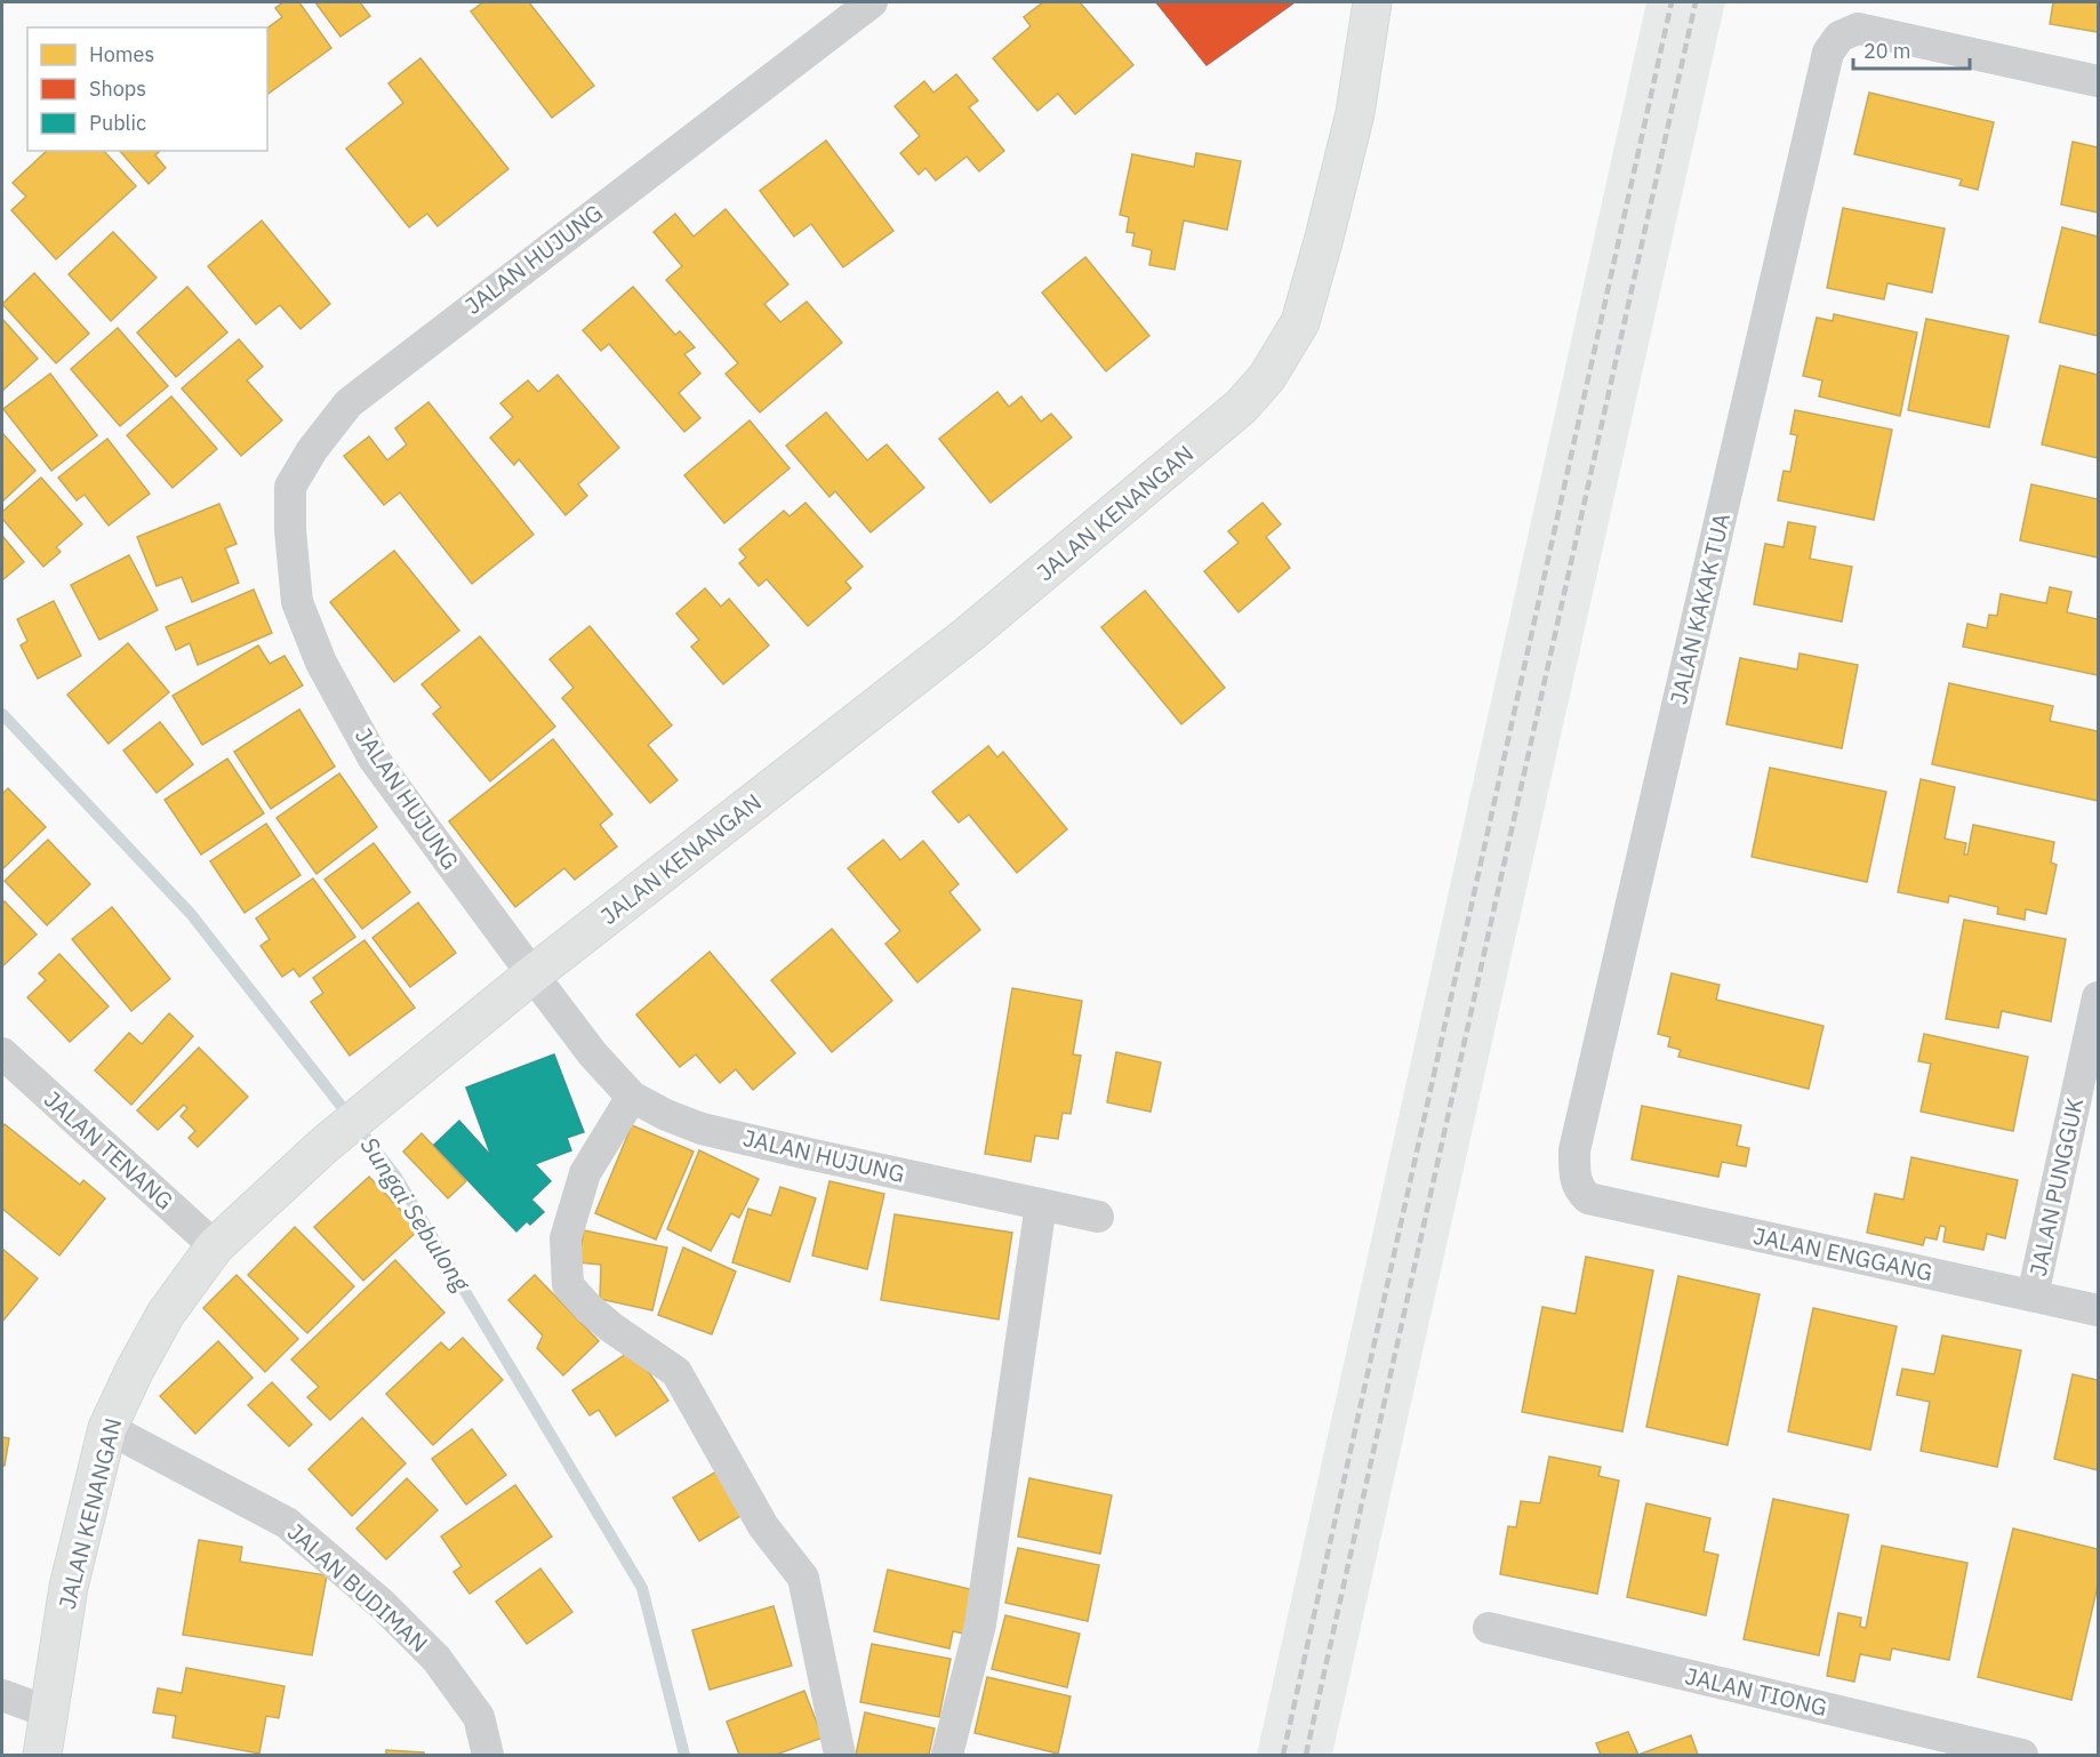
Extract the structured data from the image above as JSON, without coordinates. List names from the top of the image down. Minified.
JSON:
{"streets":{"street":["JALAN HUJUNG","JALAN KENANGAN","JALAN KAKAK TUA","JALAN TENANG","JALAN PUNGGUK","JALAN ENGGANG","JALAN BUDIMAN","JALAN TIONG"]},"crossings":[["JALAN HUJUNG","JALAN KENANGAN"],["JALAN KENANGAN","JALAN TENANG"],["JALAN KENANGAN","JALAN BUDIMAN"],["JALAN KAKAK TUA","JALAN ENGGANG"],["JALAN PUNGGUK","JALAN ENGGANG"]],"water":["Sungai Sebulong"],"legend":["Homes","Shops","Public"],"scale_bar":"20 m"}
